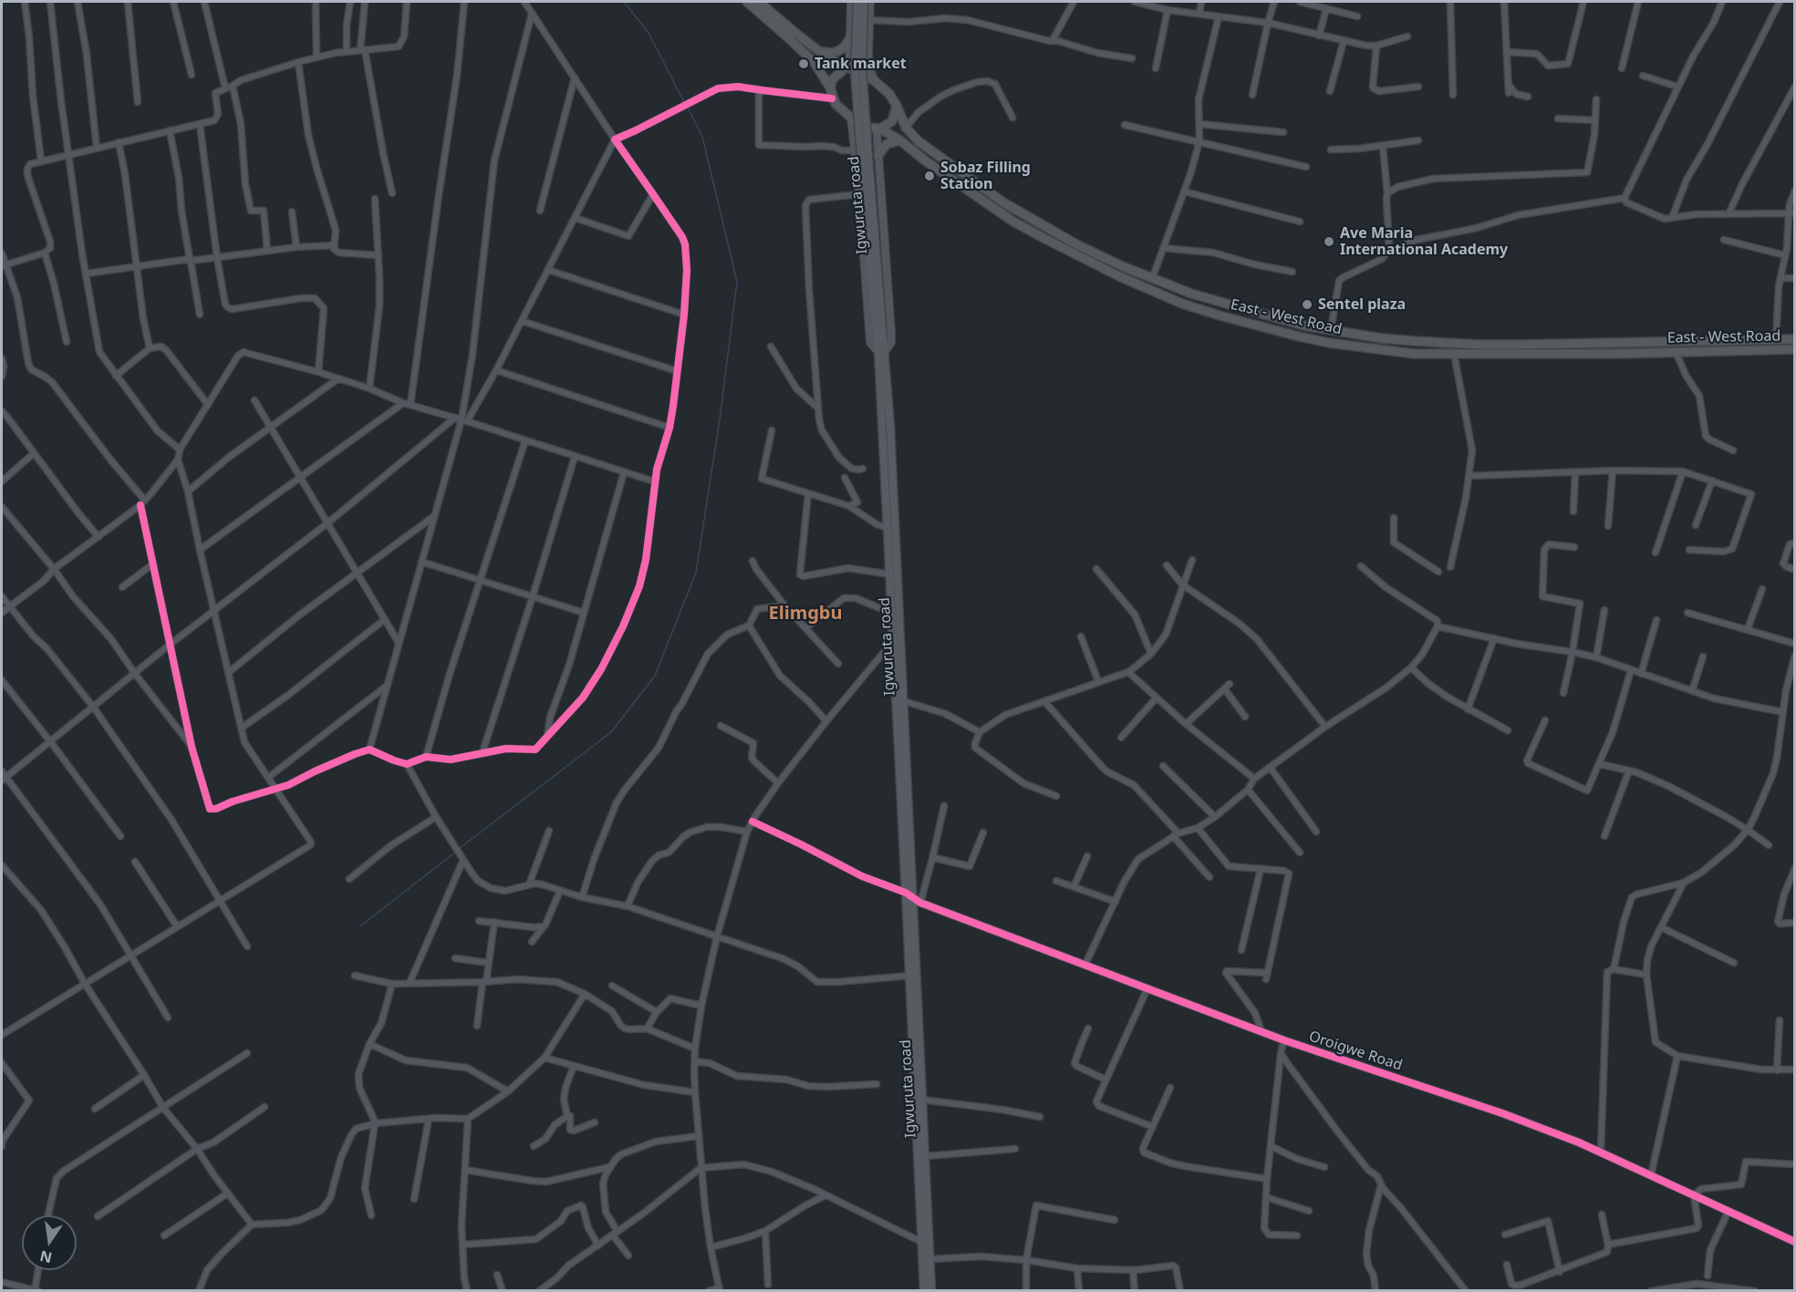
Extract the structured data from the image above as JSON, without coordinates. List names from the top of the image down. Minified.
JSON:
{"streets":{"main road":["Igwuruta road","East - West Road"],"street":["Oroigwe Road"]},"crossings":[["Igwuruta road","Oroigwe Road"]],"districts":["Elimgbu"],"places":["Tank market","Sobaz Filling Station","Ave Maria International Academy","Sentel plaza"],"north":"bottom"}
